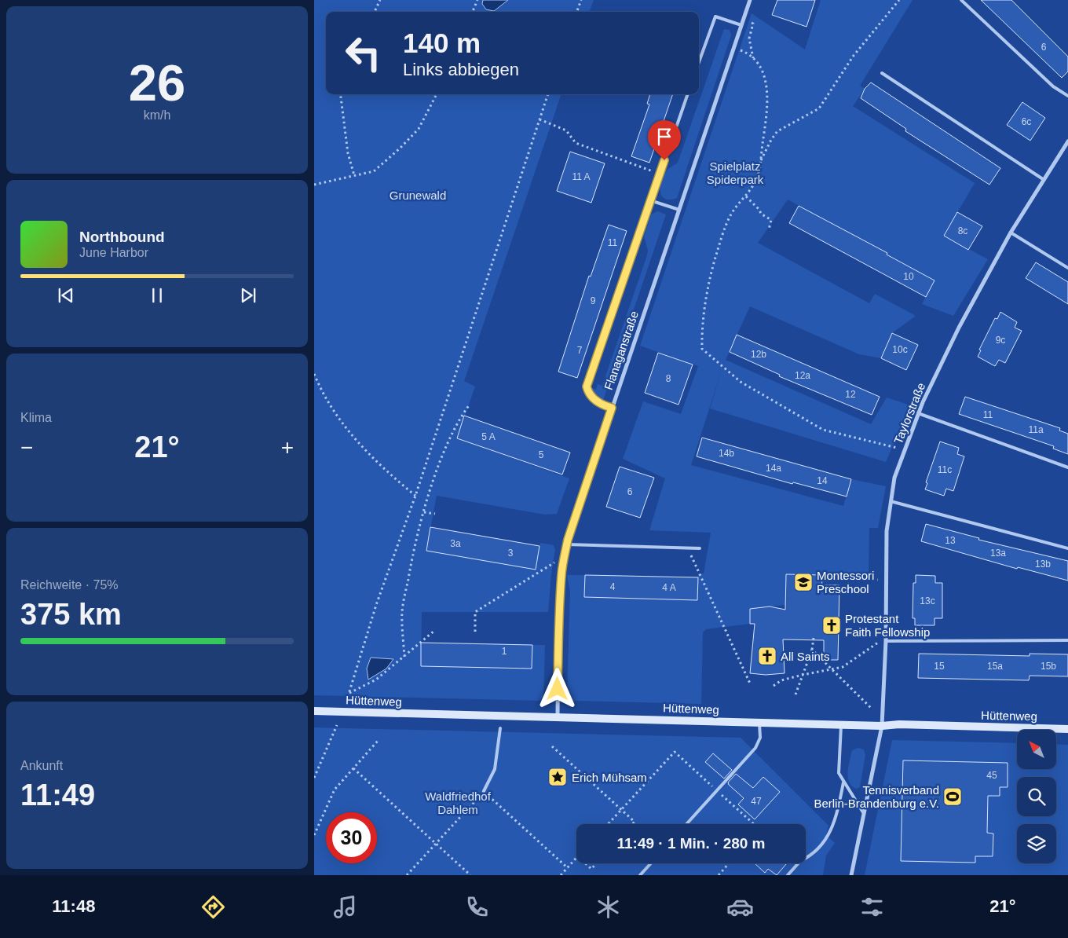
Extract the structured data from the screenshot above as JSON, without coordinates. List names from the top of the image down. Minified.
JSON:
{"streets":{"main road":["Hüttenweg"],"street":["Flanaganstraße","Taylorstraße"]},"crossings":[["Flanaganstraße","Hüttenweg"],["Taylorstraße","Hüttenweg"]],"parks":["Spielplatz Spiderpark","Grunewald","Waldfriedhof Dahlem"],"places":{"school or university":["Montessori Preschool"],"church":["Protestant Faith Fellowship","All Saints"],"place":["Erich Mühsam"],"sports":["Tennisverband Berlin-Brandenburg e.V."]},"house_numbers":["6","6c","11 A","8c","11","10","9","9c","10c","7","12b","12a","8","12","11","11a","5 A","14b","5","14a","11c","14","6","13","3a","3","13a","13b","4","4 A","13c","1","15","15a","15b","45","47"],"north":"top left","page":{"tile":[["26","km/h"],"Klima",["Reichweite · 75%","375 km"],["Ankunft","11:49"]],"turn":["140 m","Links abbiegen"],"song":["Northbound","June Harbor"],"heat":["−","21°","+"],"limit":"30","trip":"11:49 · 1 Min. · 280 m","tabs":["11:48","21°"]}}
